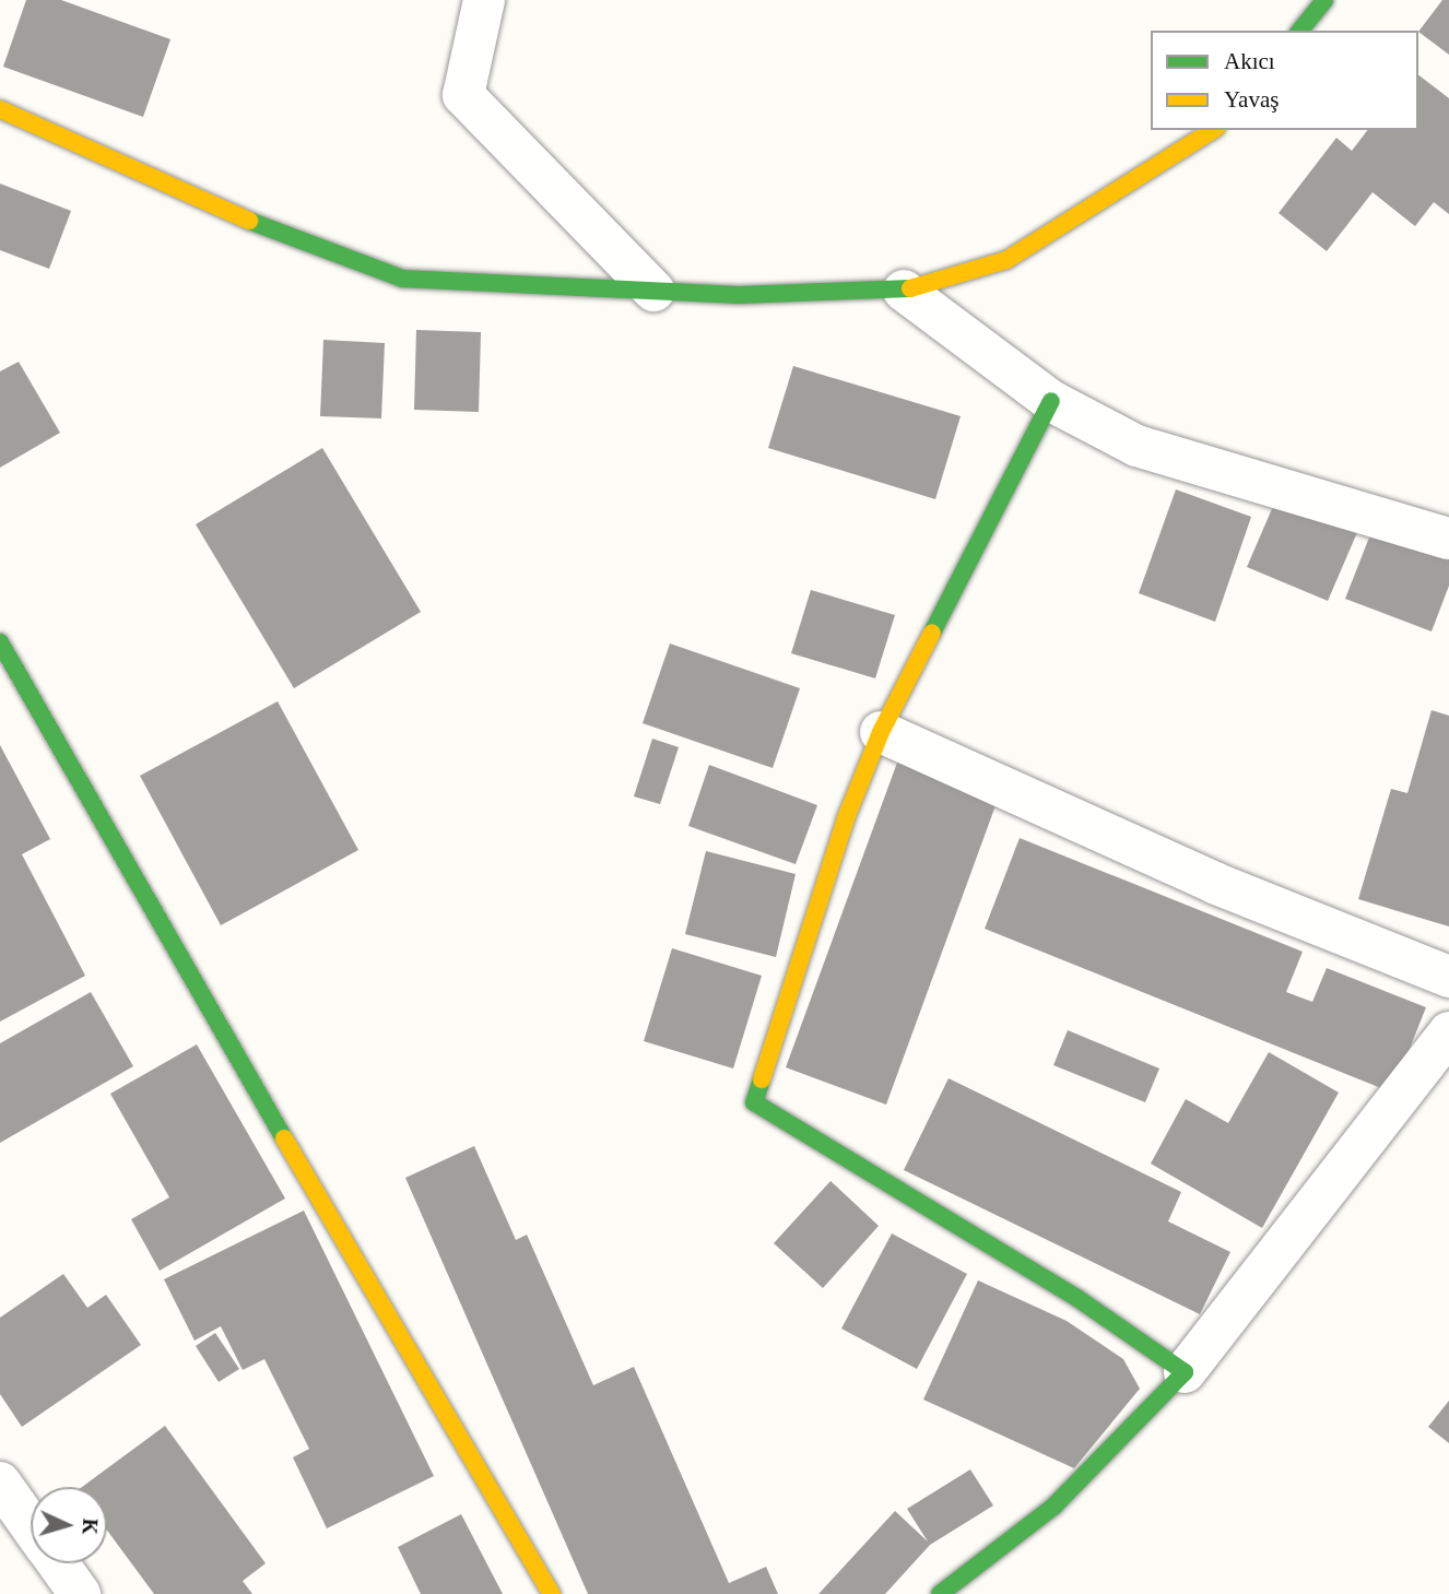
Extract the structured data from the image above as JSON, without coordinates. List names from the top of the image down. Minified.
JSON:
{"legend":["Akıcı","Yavaş"],"north":"right"}
